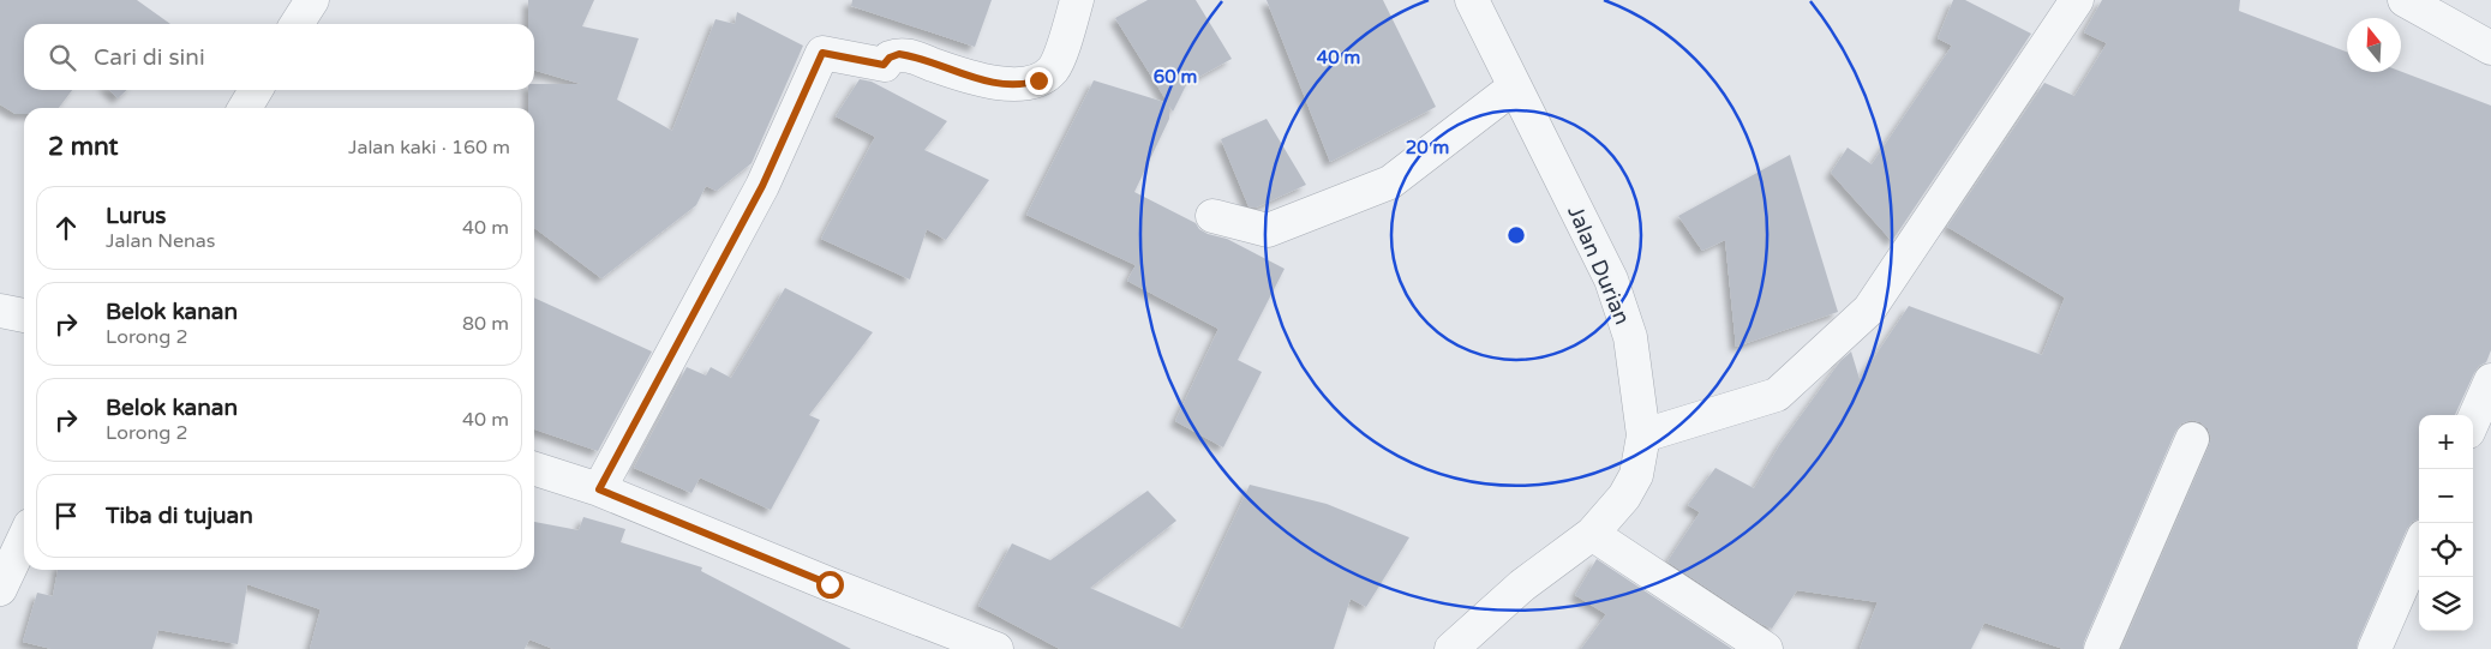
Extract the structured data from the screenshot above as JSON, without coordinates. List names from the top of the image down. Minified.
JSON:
{"streets":{"street":["Jalan Durian"]},"north":"top","page":{"search":"Cari di sini","heading":["2 mnt","Jalan kaki · 160 m"],"list":[["Lurus","Jalan Nenas","40 m"],["Belok kanan","Lorong 2","80 m"],["Belok kanan","Lorong 2","40 m"],"Tiba di tujuan"],"map_buttons":["+","−"]},"rings":["40 m","60 m","20 m"]}
